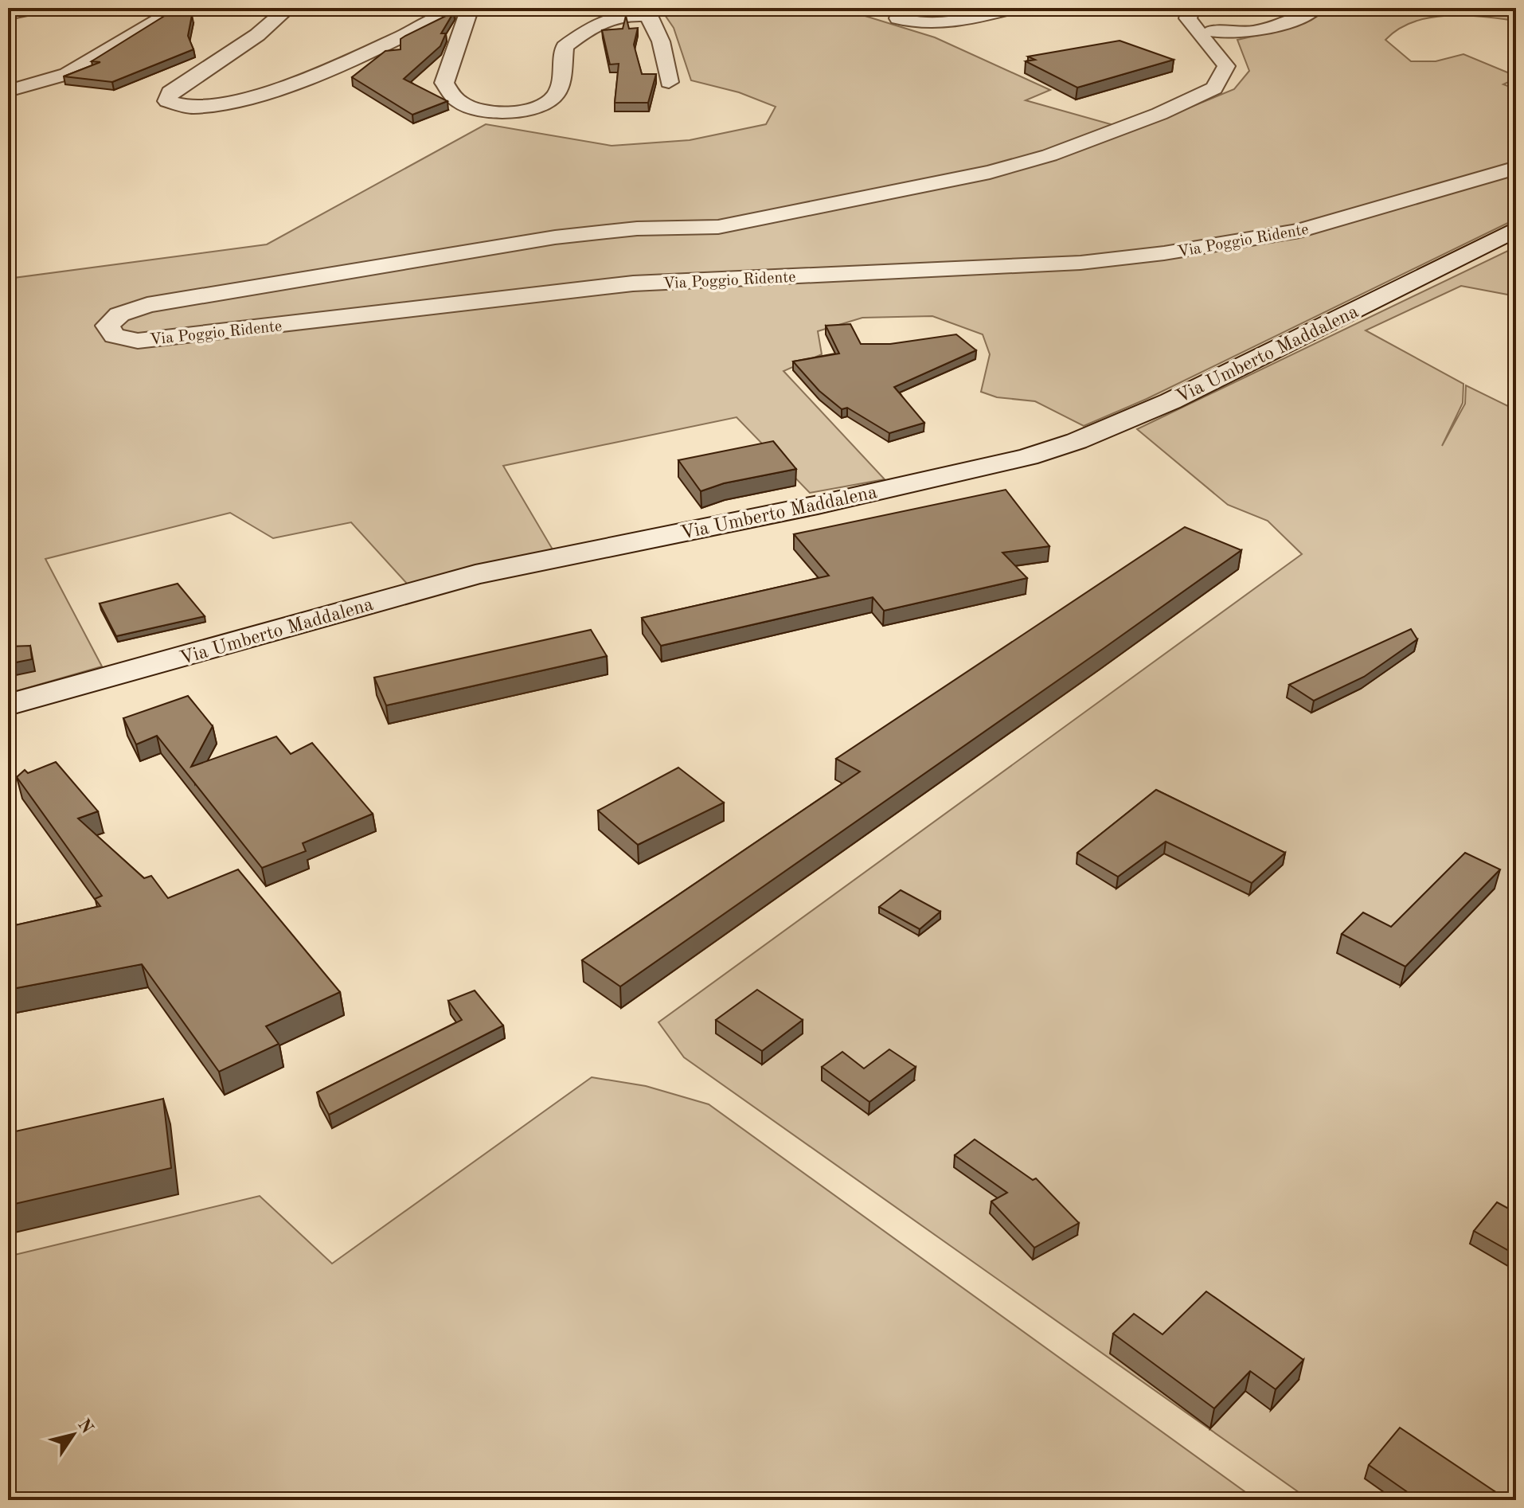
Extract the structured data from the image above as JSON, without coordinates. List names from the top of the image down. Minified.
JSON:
{"streets":{"street":["Via Poggio Ridente","Via Umberto Maddalena"]},"north":"top right"}
